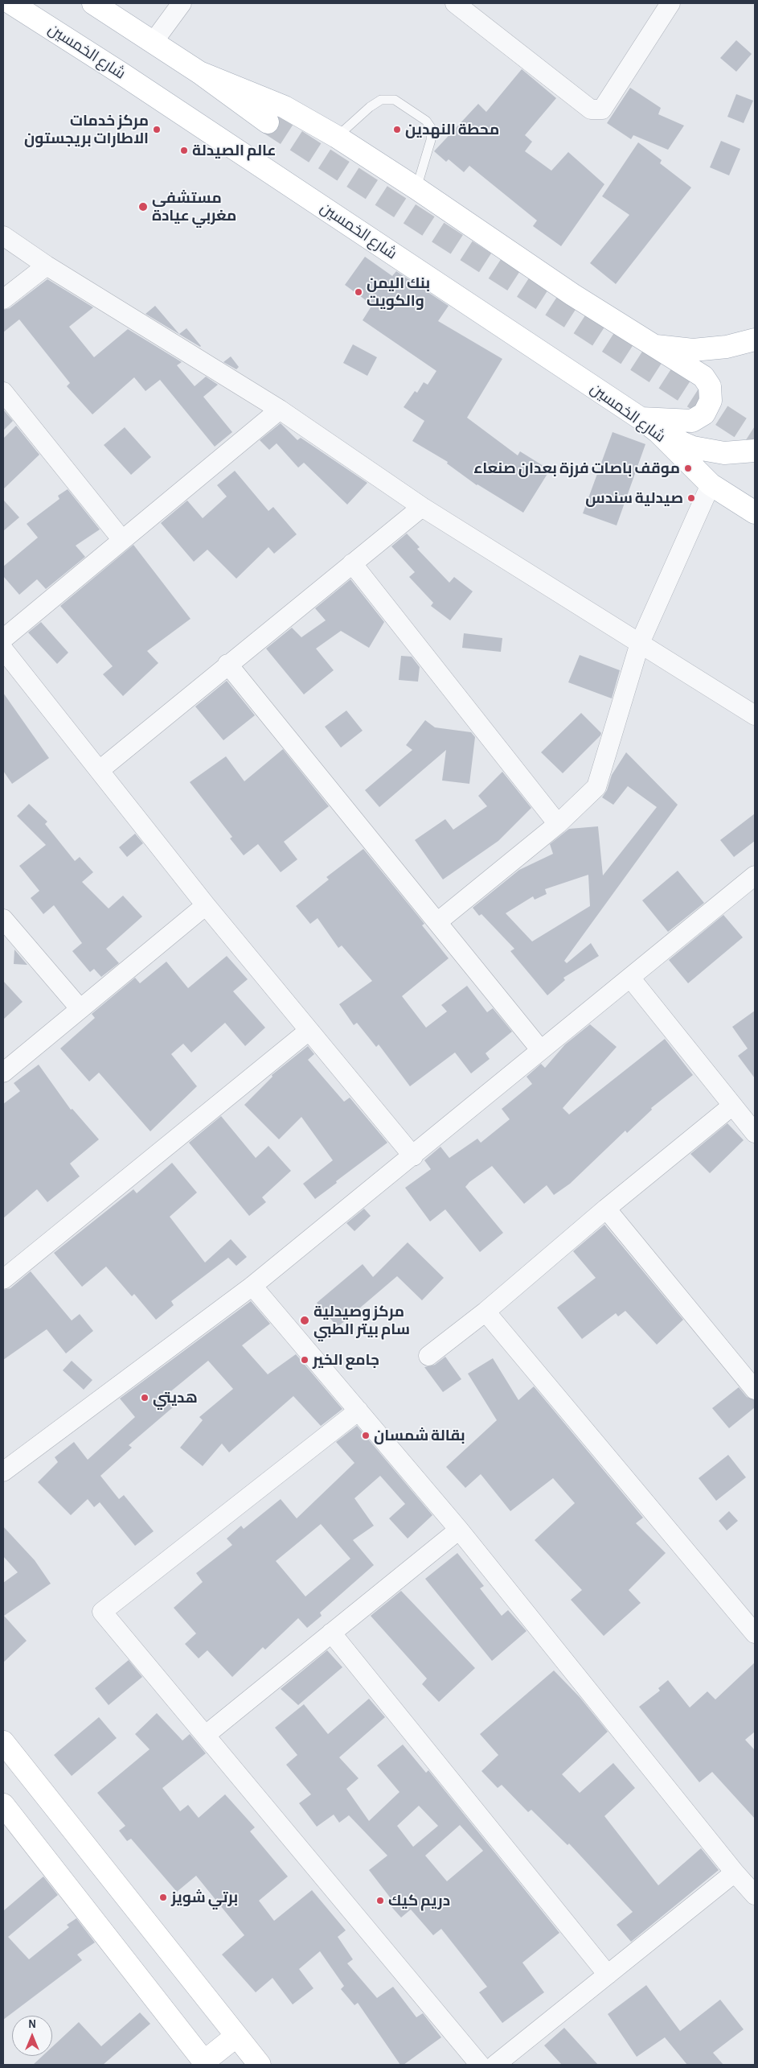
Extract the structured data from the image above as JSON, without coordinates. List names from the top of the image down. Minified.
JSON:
{"streets":{"main road":["شارع الخمسين"]},"places":["مركز خدمات الاطارات بريجستون","محطة النهدين","عالم الصيدلة","مستشفى مغربي عيادة","بنك اليمن والكويت","موقف باصات فرزة بعدان صنعاء","صيدلية سندس","مركز وصيدلية سام بيتر الطبي","جامع الخير","هديتي","بقالة شمسان","برتي شويز","دريم كيك"],"north":"top"}
